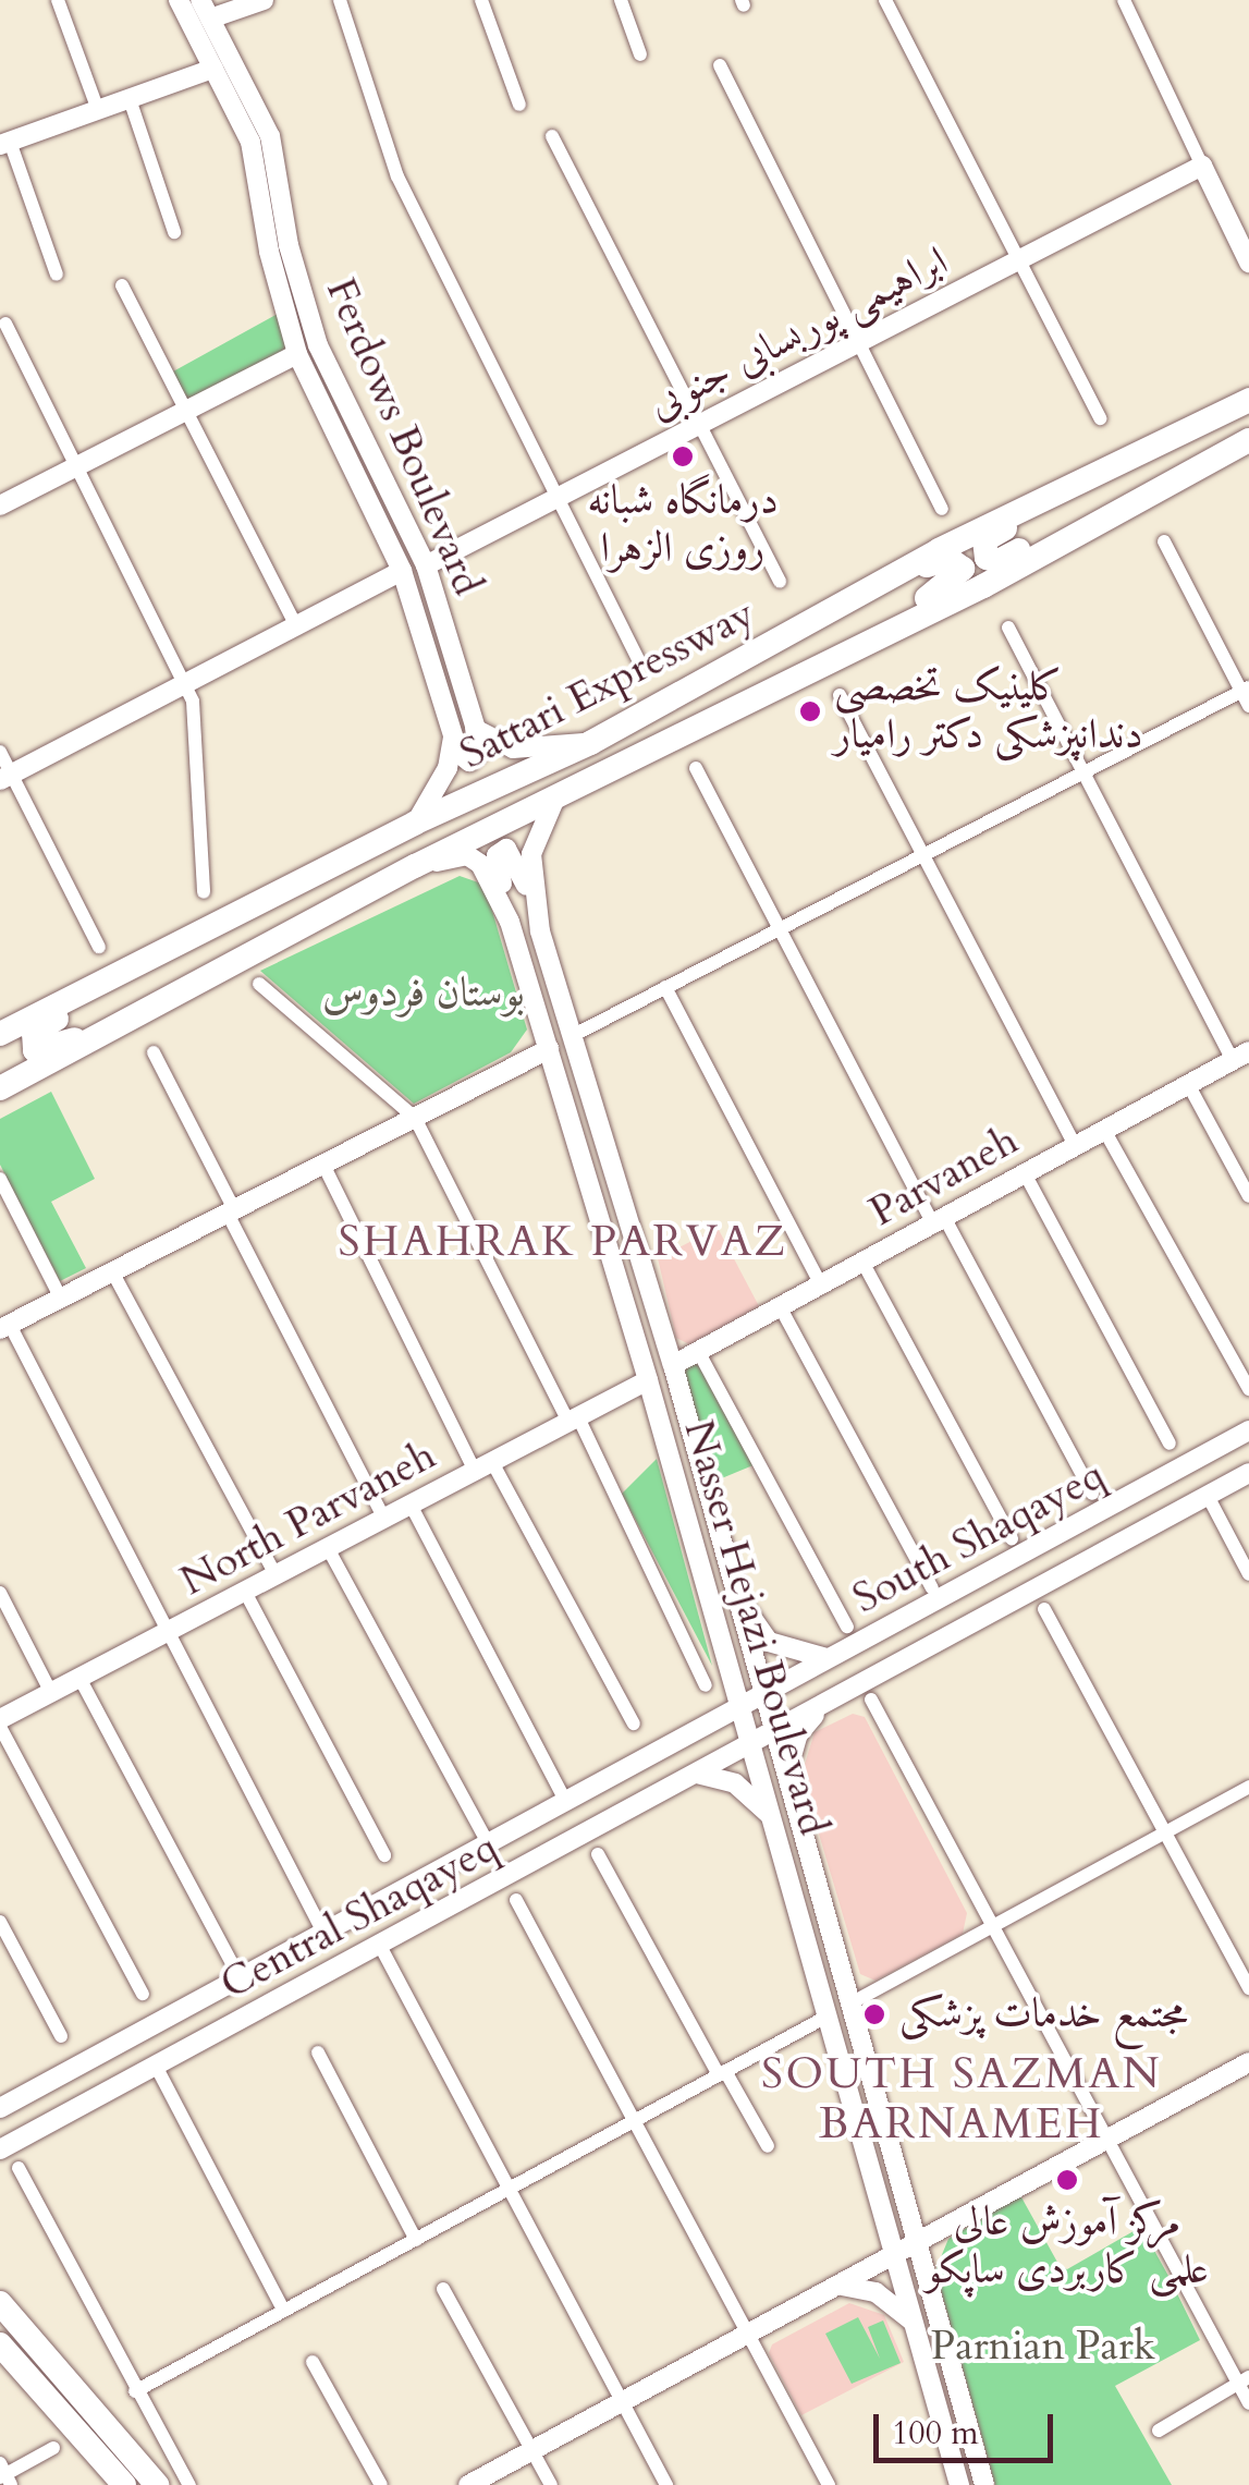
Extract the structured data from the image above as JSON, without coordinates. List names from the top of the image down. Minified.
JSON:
{"streets":{"highway":["Sattari Expressway"],"main road":["ابراهیمی پوربسابی جنوبی","Ferdows Boulevard","Parvaneh","North Parvaneh","South Shaqayeq","Nasser Hejazi Boulevard","Central Shaqayeq"]},"crossings":[["ابراهیمی پوربسابی جنوبی","Ferdows Boulevard"],["Sattari Expressway","Nasser Hejazi Boulevard"],["Parvaneh","Nasser Hejazi Boulevard"],["North Parvaneh","Nasser Hejazi Boulevard"],["South Shaqayeq","Nasser Hejazi Boulevard"],["South Shaqayeq","Central Shaqayeq"],["Nasser Hejazi Boulevard","Central Shaqayeq"]],"districts":["SHAHRAK PARVAZ","SOUTH SAZMAN BARNAMEH"],"parks":["بوستان فردوس","Parnian Park"],"places":["درمانگاه شبانه روزی الزهرا","کلینیک تخصصی دندانپزشکی دکتر رامیار","مجتمع خدمات پزشکی","مرکز آموزش عالی علمی کاربردی ساپکو"],"scale_bar":"100 m"}
